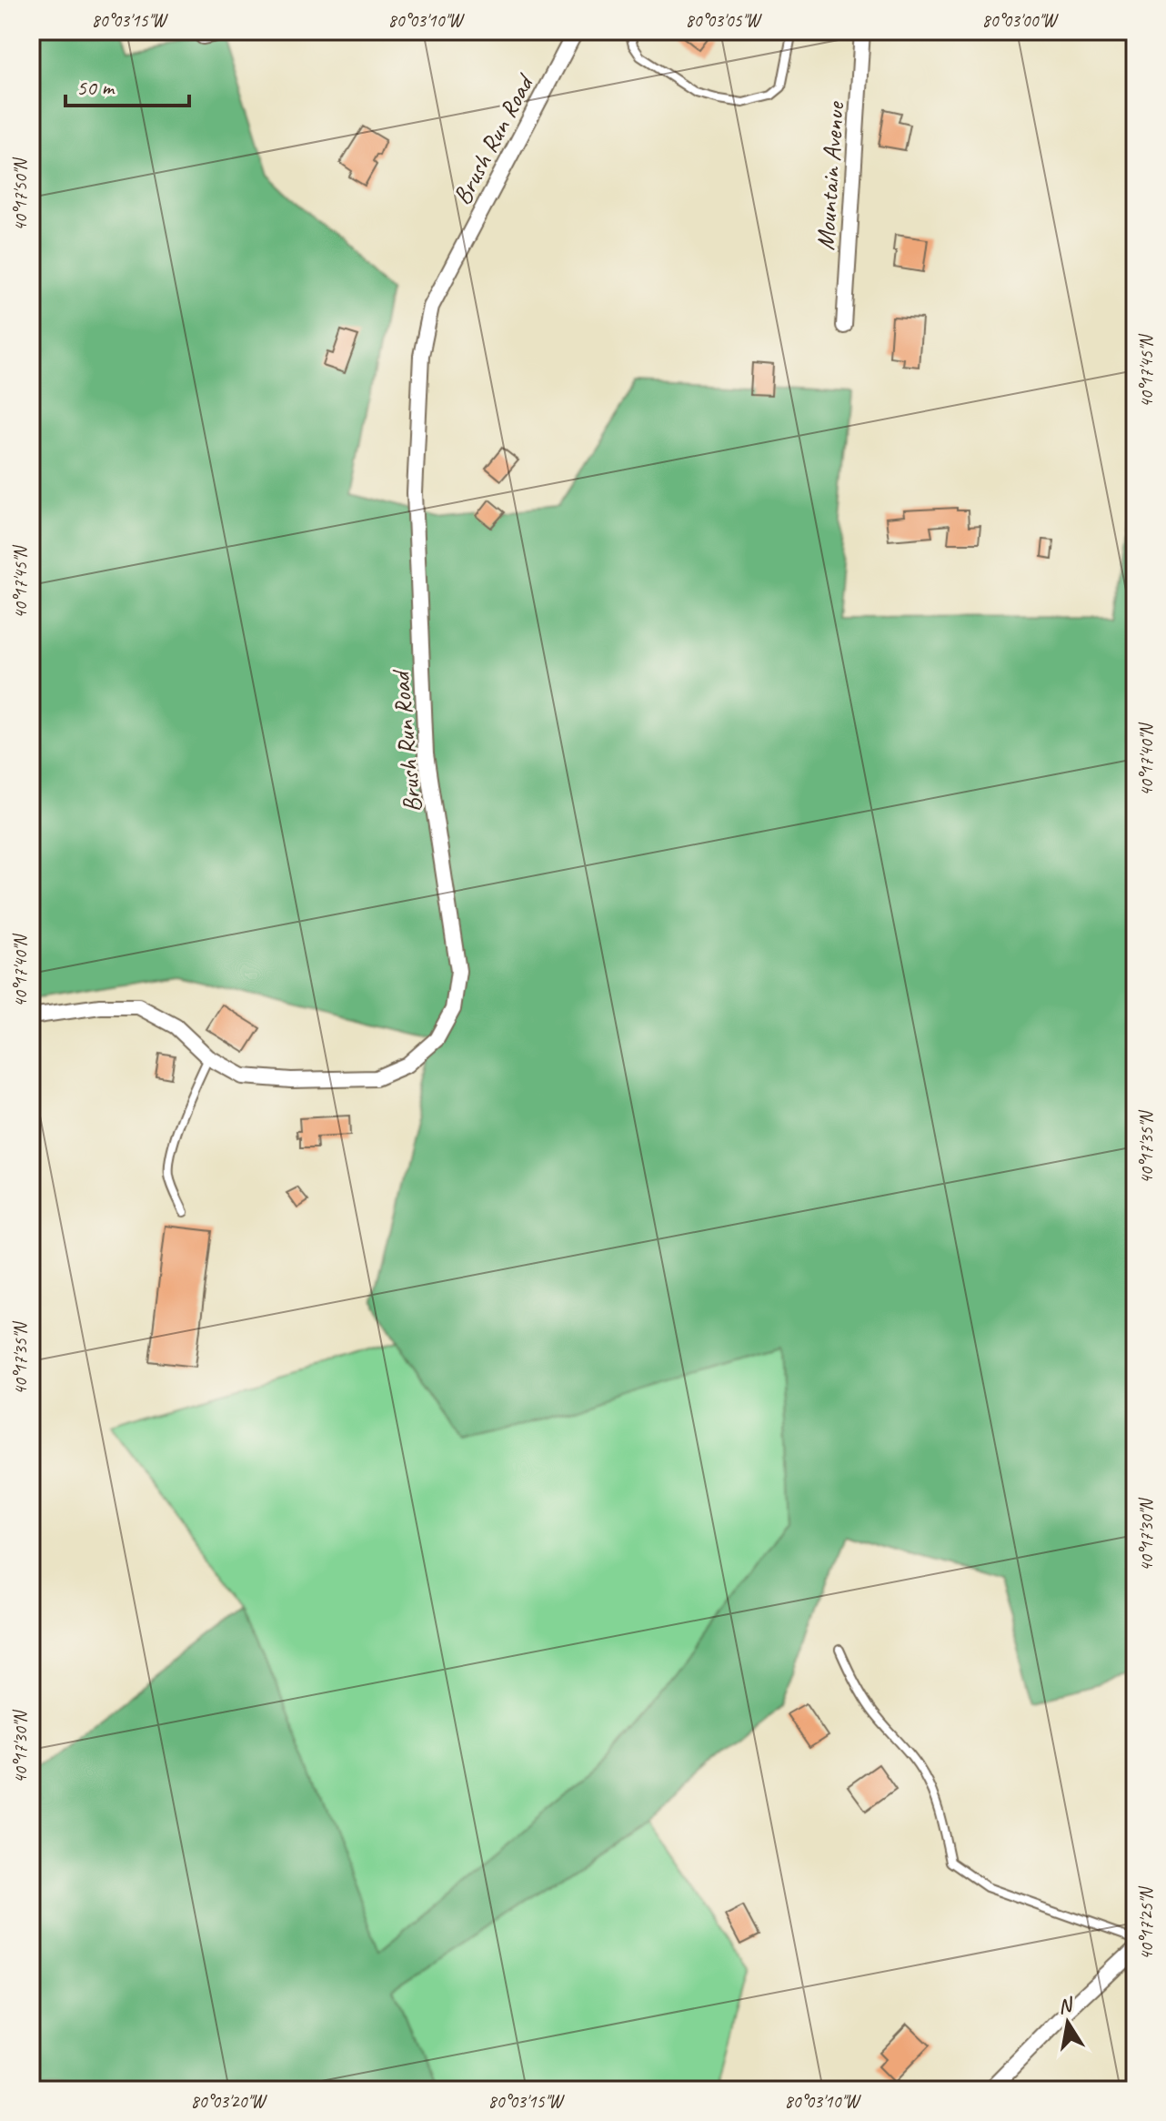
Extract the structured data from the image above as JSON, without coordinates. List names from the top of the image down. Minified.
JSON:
{"streets":{"street":["Brush Run Road","Mountain Avenue"]},"scale_bar":"50 m","north":"top","coordinates":["80°03'15\"W","80°03'10\"W","80°03'05\"W","80°03'00\"W","40°17'50\"N","40°17'45\"N","40°17'40\"N","40°17'35\"N","40°17'30\"N","40°17'25\"N","80°03'20\"W"]}
